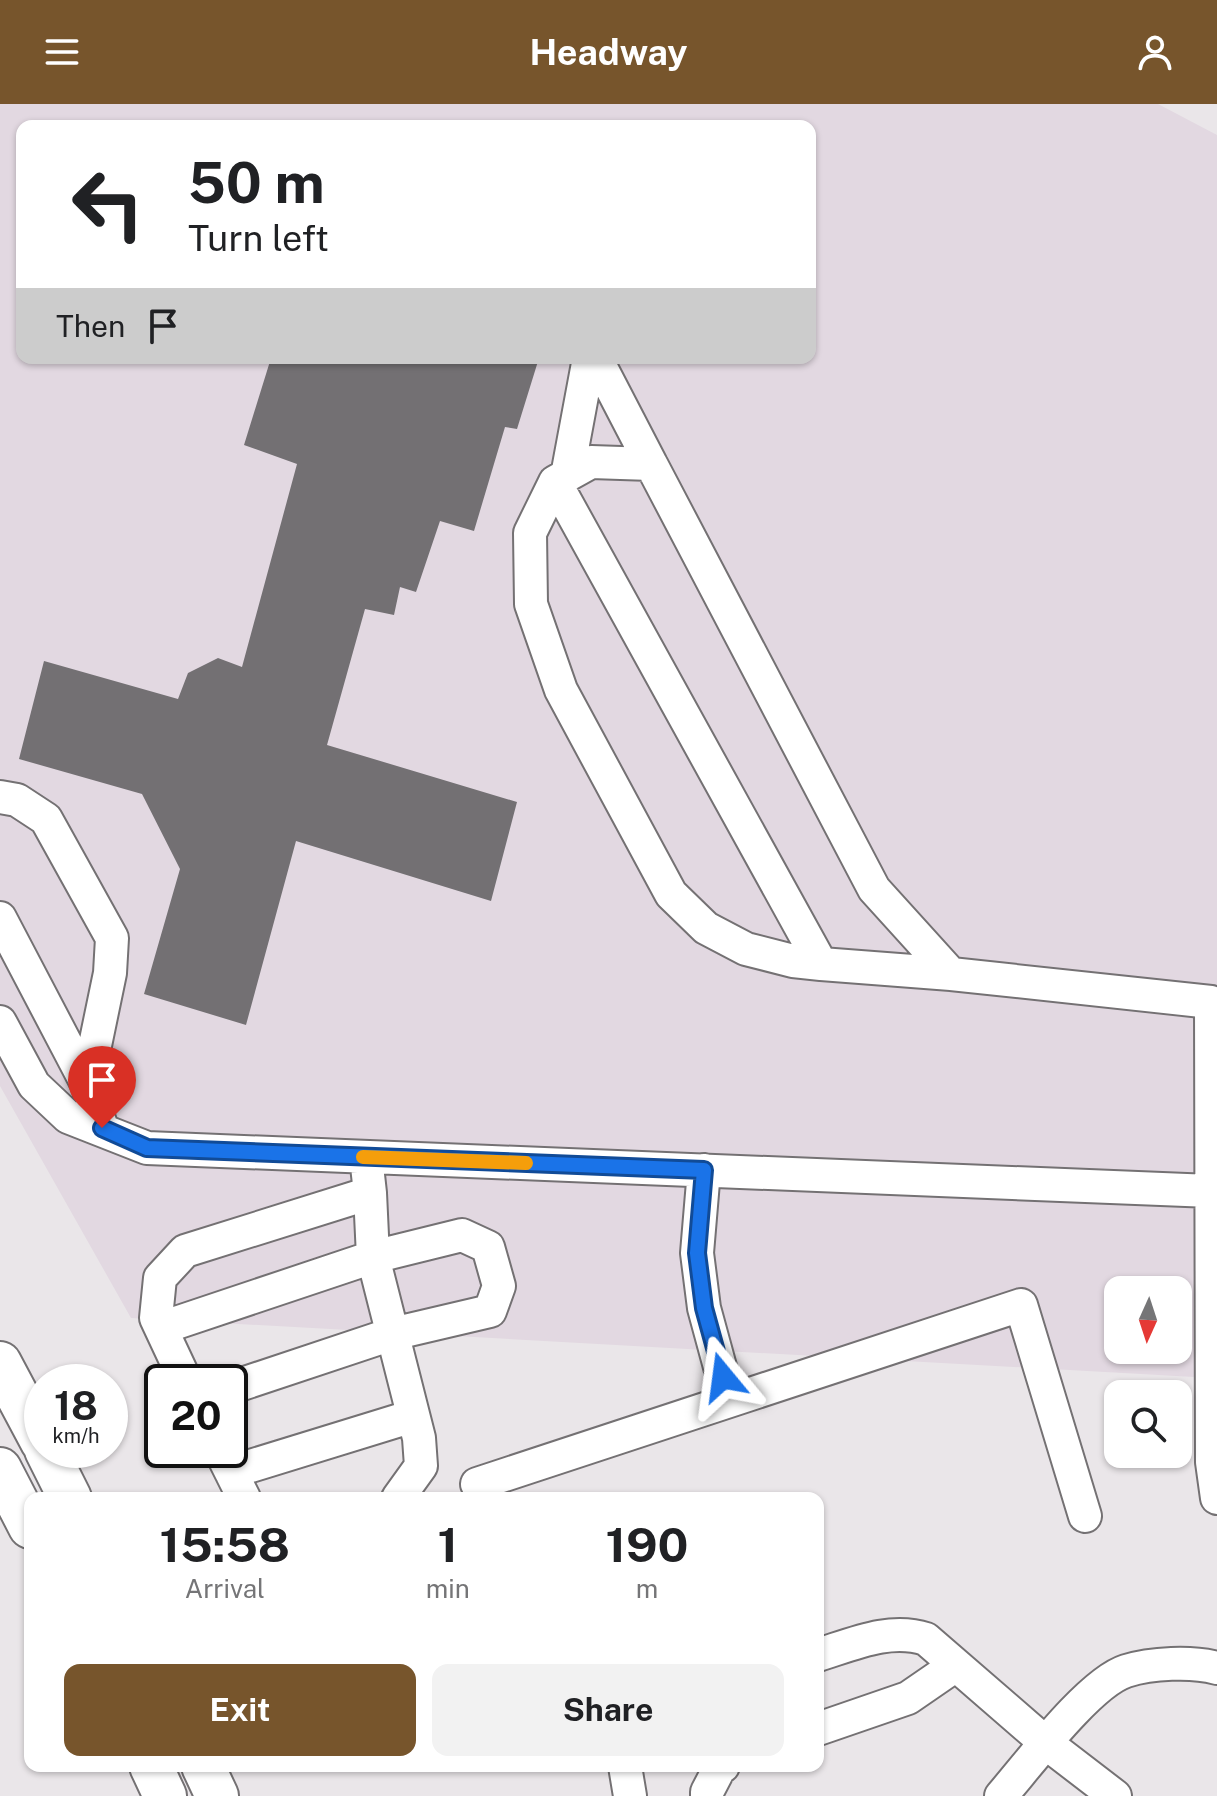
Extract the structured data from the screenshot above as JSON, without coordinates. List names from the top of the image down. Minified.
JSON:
{"north":"bottom","page":{"header":"Headway","turn":["50 m","Turn left"],"then":"Then","speed":"18 km/h","limit":"20","eta":["15:58","Arrival","1","min","190","m"],"buttons":["Exit","Share"]}}
